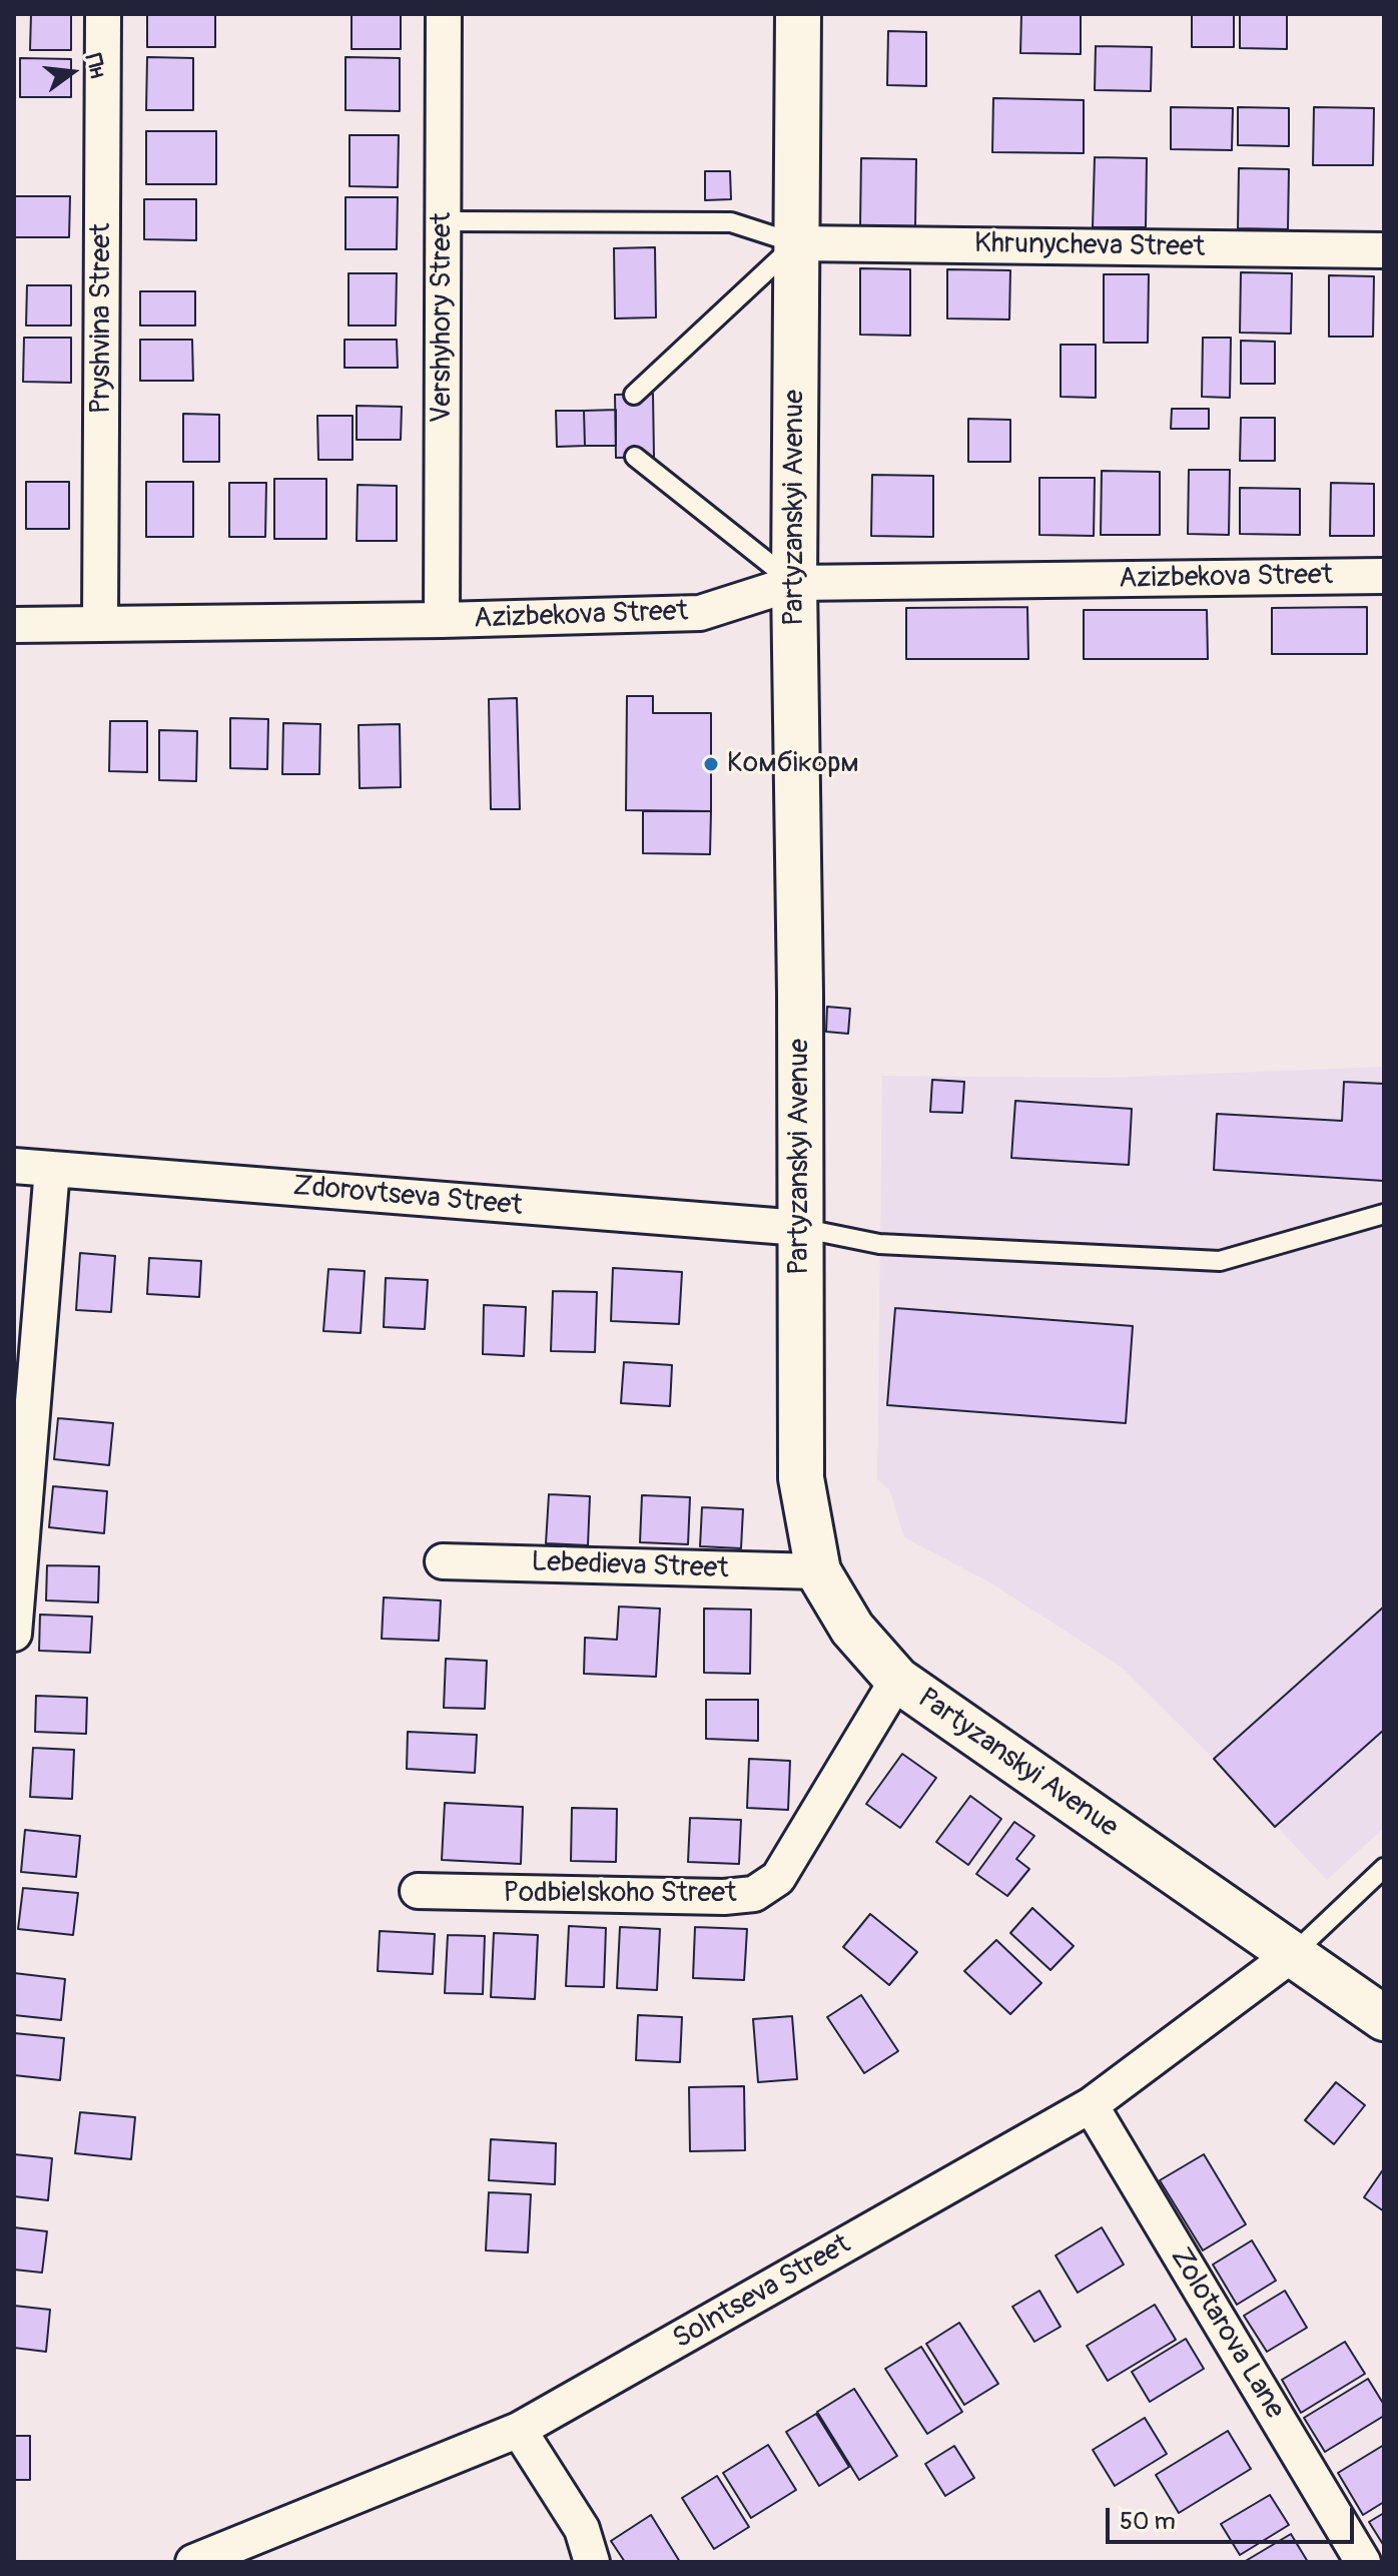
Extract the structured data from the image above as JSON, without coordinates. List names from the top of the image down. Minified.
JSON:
{"streets":{"street":["Khrunycheva Street","Vershyhory Street","Pryshvina Street","Partyzanskyi Avenue","Azizbekova Street","Zdorovtseva Street","Lebedieva Street","Podbielskoho Street","Solntseva Street","Zolotarova Lane"]},"crossings":[["Khrunycheva Street","Partyzanskyi Avenue"],["Vershyhory Street","Azizbekova Street"],["Pryshvina Street","Azizbekova Street"],["Partyzanskyi Avenue","Azizbekova Street"],["Partyzanskyi Avenue","Zdorovtseva Street"],["Partyzanskyi Avenue","Lebedieva Street"],["Partyzanskyi Avenue","Podbielskoho Street"],["Partyzanskyi Avenue","Solntseva Street"],["Solntseva Street","Zolotarova Lane"]],"places":["Комбікорм"],"scale_bar":"50 m","north":"right"}
